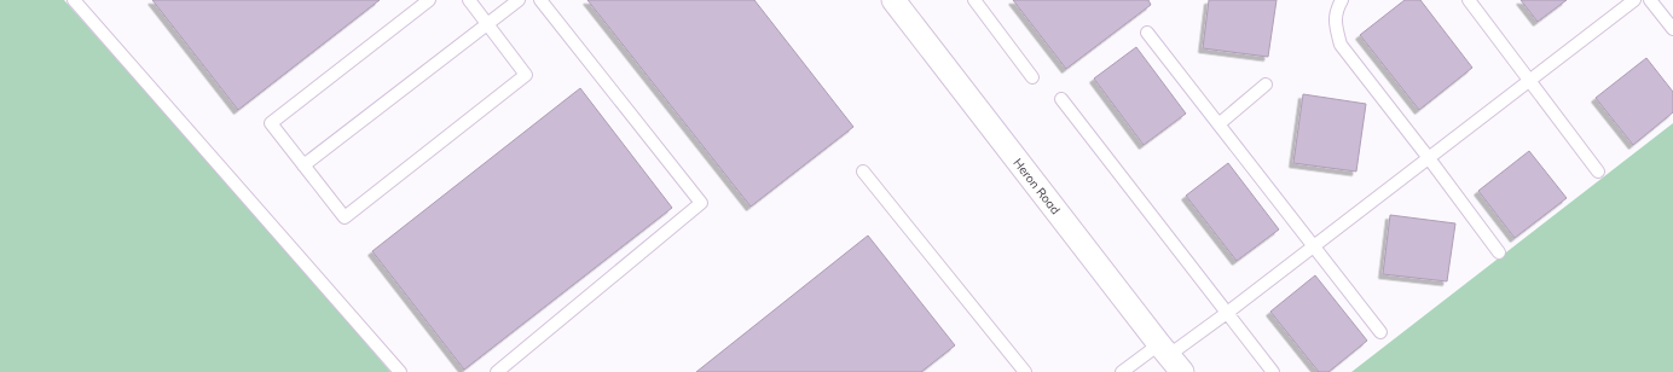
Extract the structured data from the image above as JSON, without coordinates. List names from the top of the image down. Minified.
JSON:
{"streets":{"street":["Heron Road"]}}
